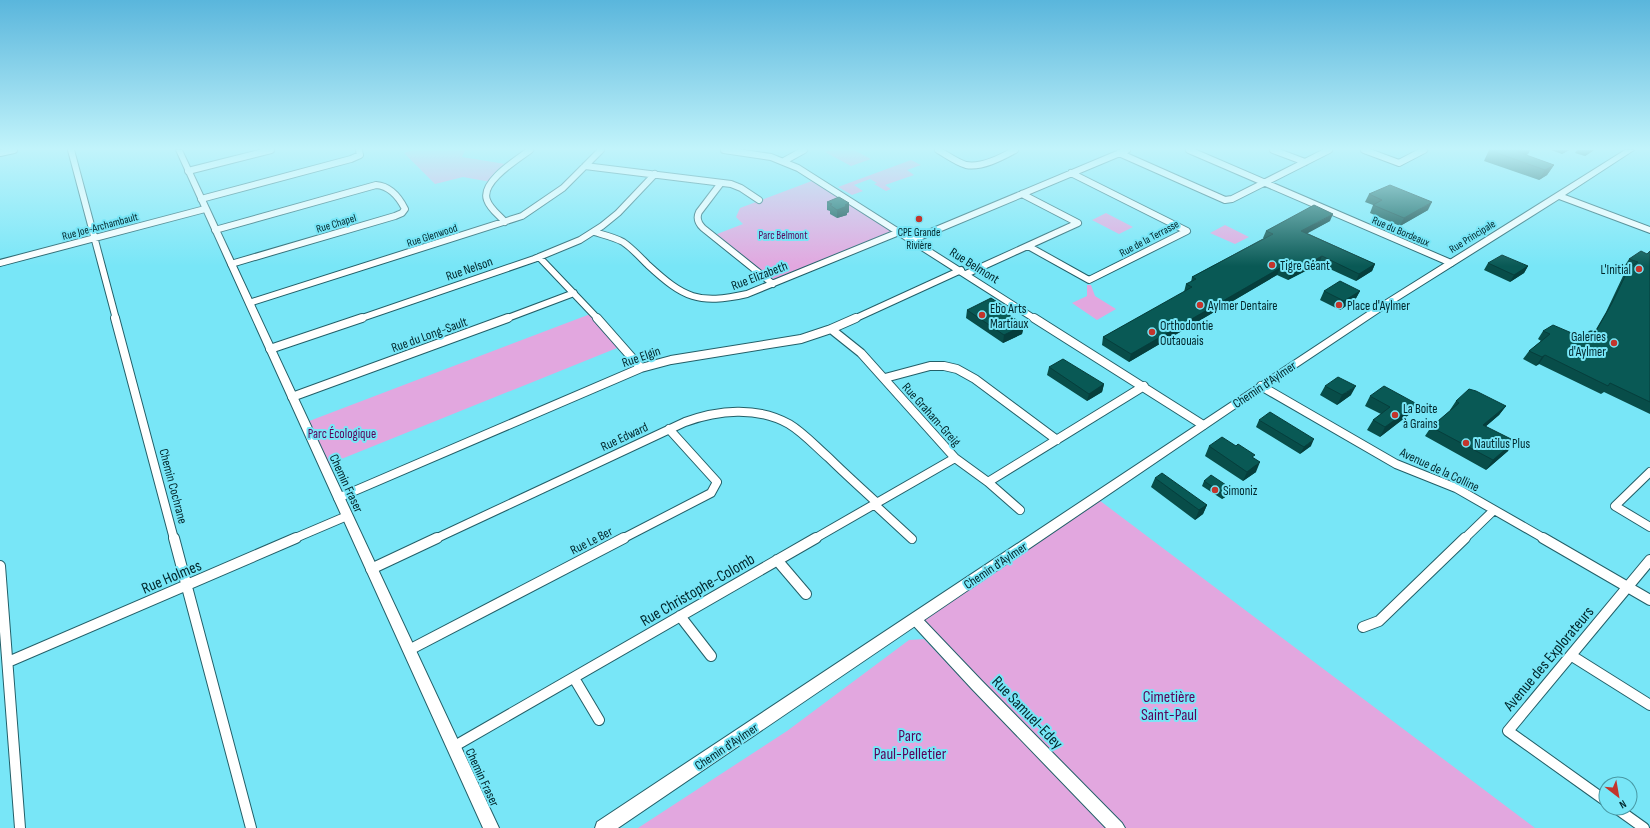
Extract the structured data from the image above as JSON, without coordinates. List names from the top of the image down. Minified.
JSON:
{"streets":{"main road":["Rue Principale","Chemin d'Aylmer"],"street":["Rue Chapel","Rue Joe-Archambault","Rue du Bordeaux","Rue Glenwood","Rue de la Terrasse","Rue Belmont","Rue Nelson","Rue Elizabeth","Rue du Long-Sault","Rue Elgin","Rue Graham-Greig","Rue Edward","Avenue de la Colline","Chemin Fraser","Chemin Cochrane","Rue Le Ber","Rue Holmes","Rue Christophe-Colomb","Avenue des Explorateurs","Rue Samuel-Edey"]},"crossings":[["Rue Chapel","Chemin Fraser"],["Rue Joe-Archambault","Chemin Fraser"],["Rue Joe-Archambault","Chemin Cochrane"],["Rue du Bordeaux","Rue Principale"],["Rue Glenwood","Chemin Fraser"],["Rue Principale","Chemin d'Aylmer"],["Rue de la Terrasse","Rue Elgin"],["Rue Belmont","Rue Elizabeth"],["Rue Belmont","Rue Elgin"],["Rue Belmont","Chemin d'Aylmer"],["Rue Nelson","Rue Elizabeth"],["Rue Nelson","Chemin Fraser"],["Rue du Long-Sault","Chemin Fraser"],["Rue Elgin","Rue Graham-Greig"],["Rue Elgin","Chemin Fraser"],["Chemin d'Aylmer","Avenue de la Colline"],["Chemin d'Aylmer","Rue Samuel-Edey"],["Rue Graham-Greig","Rue Christophe-Colomb"],["Rue Edward","Chemin Fraser"],["Rue Edward","Rue Le Ber"],["Rue Edward","Rue Christophe-Colomb"],["Avenue de la Colline","Avenue des Explorateurs"],["Chemin Fraser","Rue Le Ber"],["Chemin Fraser","Rue Holmes"],["Chemin Fraser","Rue Christophe-Colomb"],["Chemin Cochrane","Rue Holmes"]],"parks":["Parc Belmont","Parc Écologique","Cimetière Saint-Paul","Parc Paul-Pelletier"],"places":["CPE Grande Rivière","Tigre Géant","L'Initial","Aylmer Dentaire","Place d'Aylmer","Ebo Arts Martiaux","Orthodontie Outaouais","Galeries d'Aylmer","La Boite à Grains","Nautilus Plus","Simoniz"],"north":"bottom right"}
